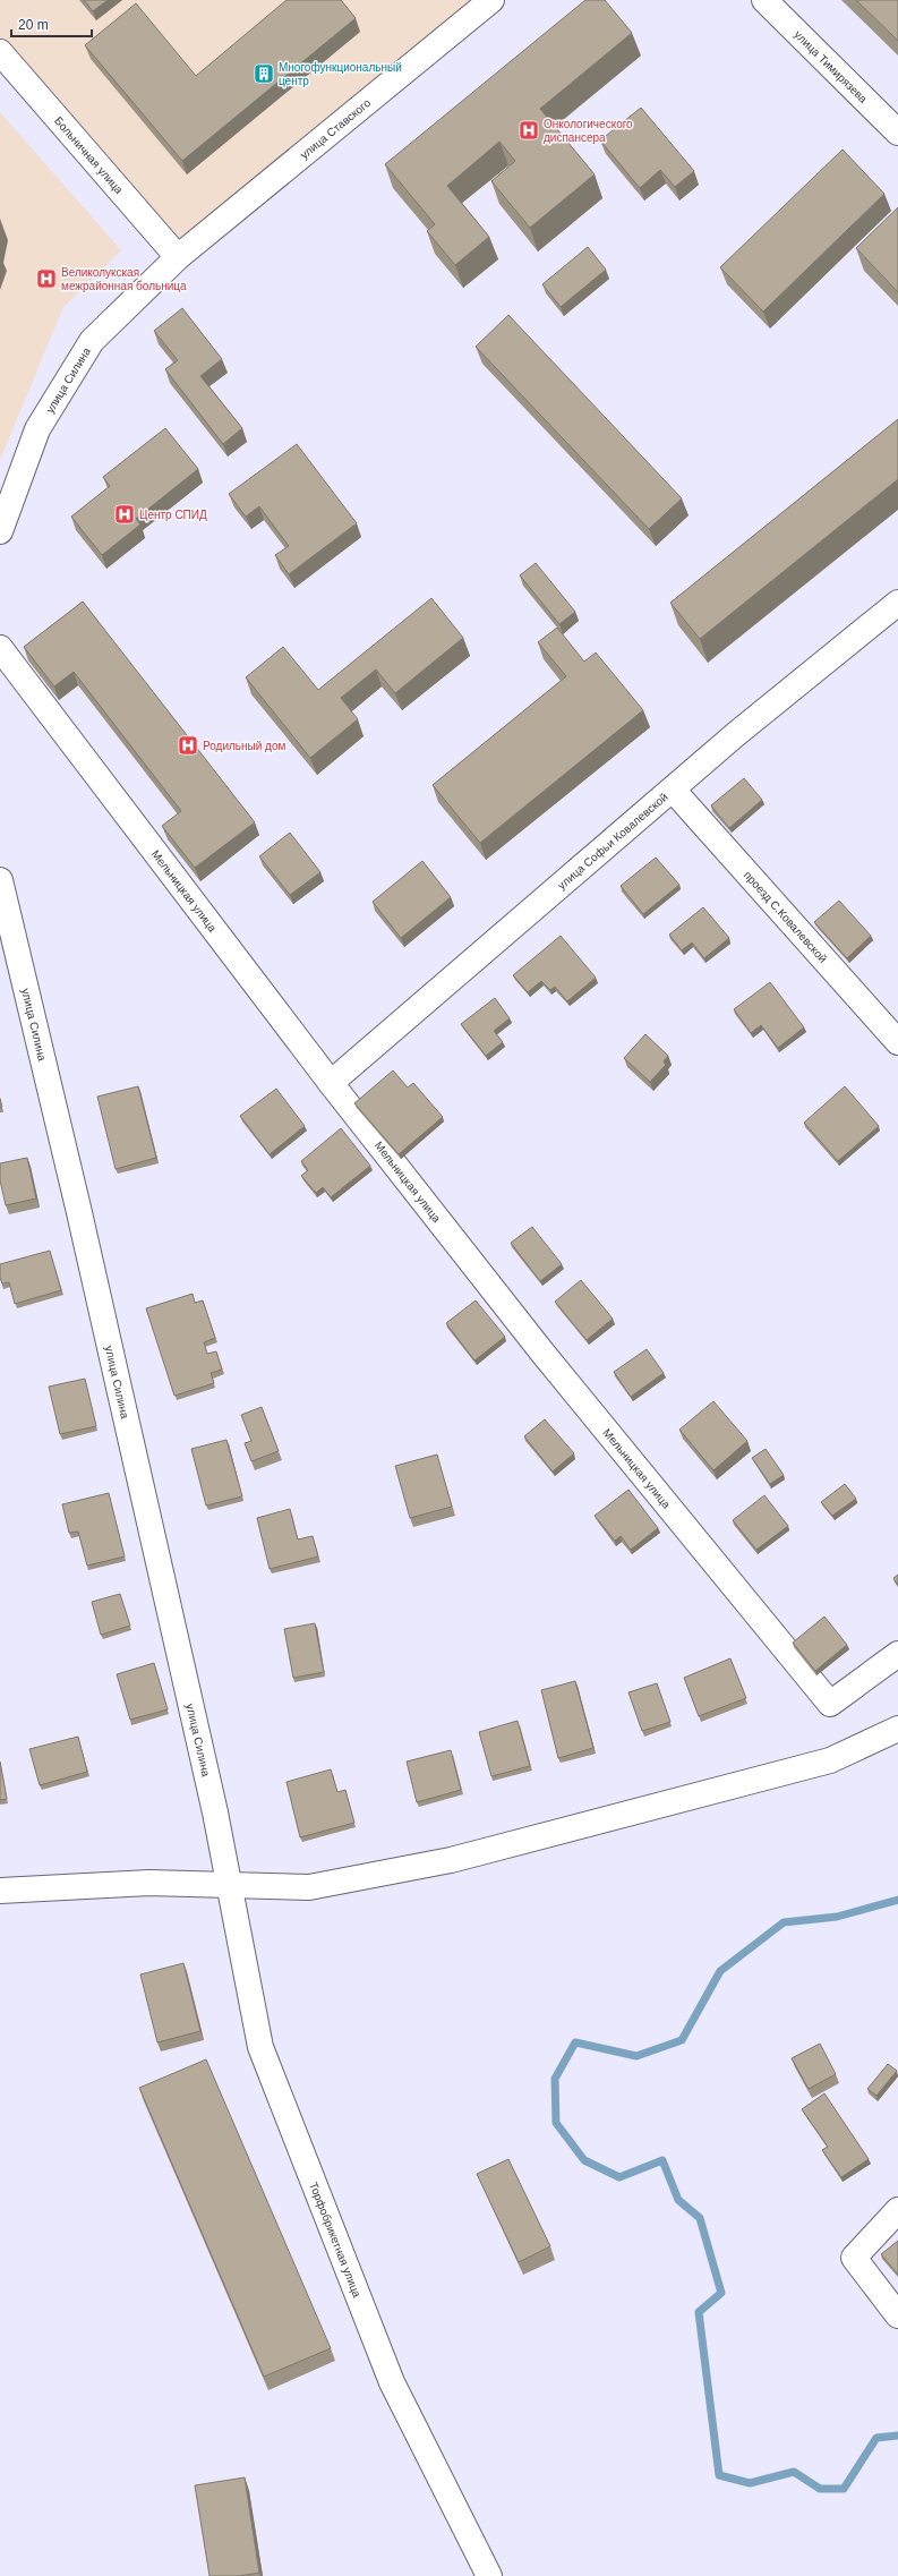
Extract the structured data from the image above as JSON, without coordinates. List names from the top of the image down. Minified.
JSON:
{"streets":{"street":["улица Тимирязева","улица Ставского","Больничная улица","улица Силина","улица Софьи Ковалевской","Мельницкая улица","проезд С.Ковалевской","Торфобрикетная улица"]},"crossings":[["улица Ставского","Больничная улица"],["улица Ставского","улица Силина"],["Больничная улица","улица Силина"],["улица Силина","Торфобрикетная улица"],["улица Софьи Ковалевской","Мельницкая улица"],["улица Софьи Ковалевской","проезд С.Ковалевской"]],"places":{"building":["Многофункциональный центр"],"hospital":["Онкологического диспансера","Великолукская межрайонная больница","Центр СПИД","Родильный дом"]},"scale_bar":"20 m"}
